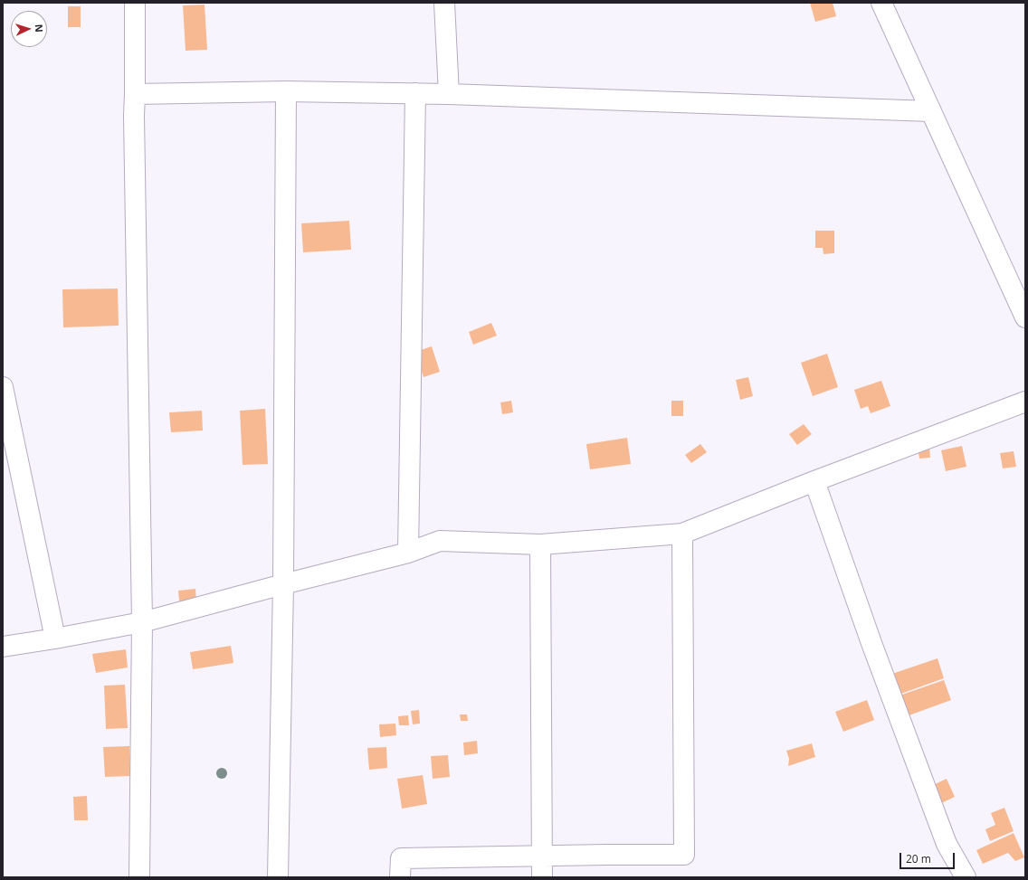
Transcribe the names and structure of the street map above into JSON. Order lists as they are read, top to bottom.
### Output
{
  "scale_bar": "20 m",
  "north": "right"
}
